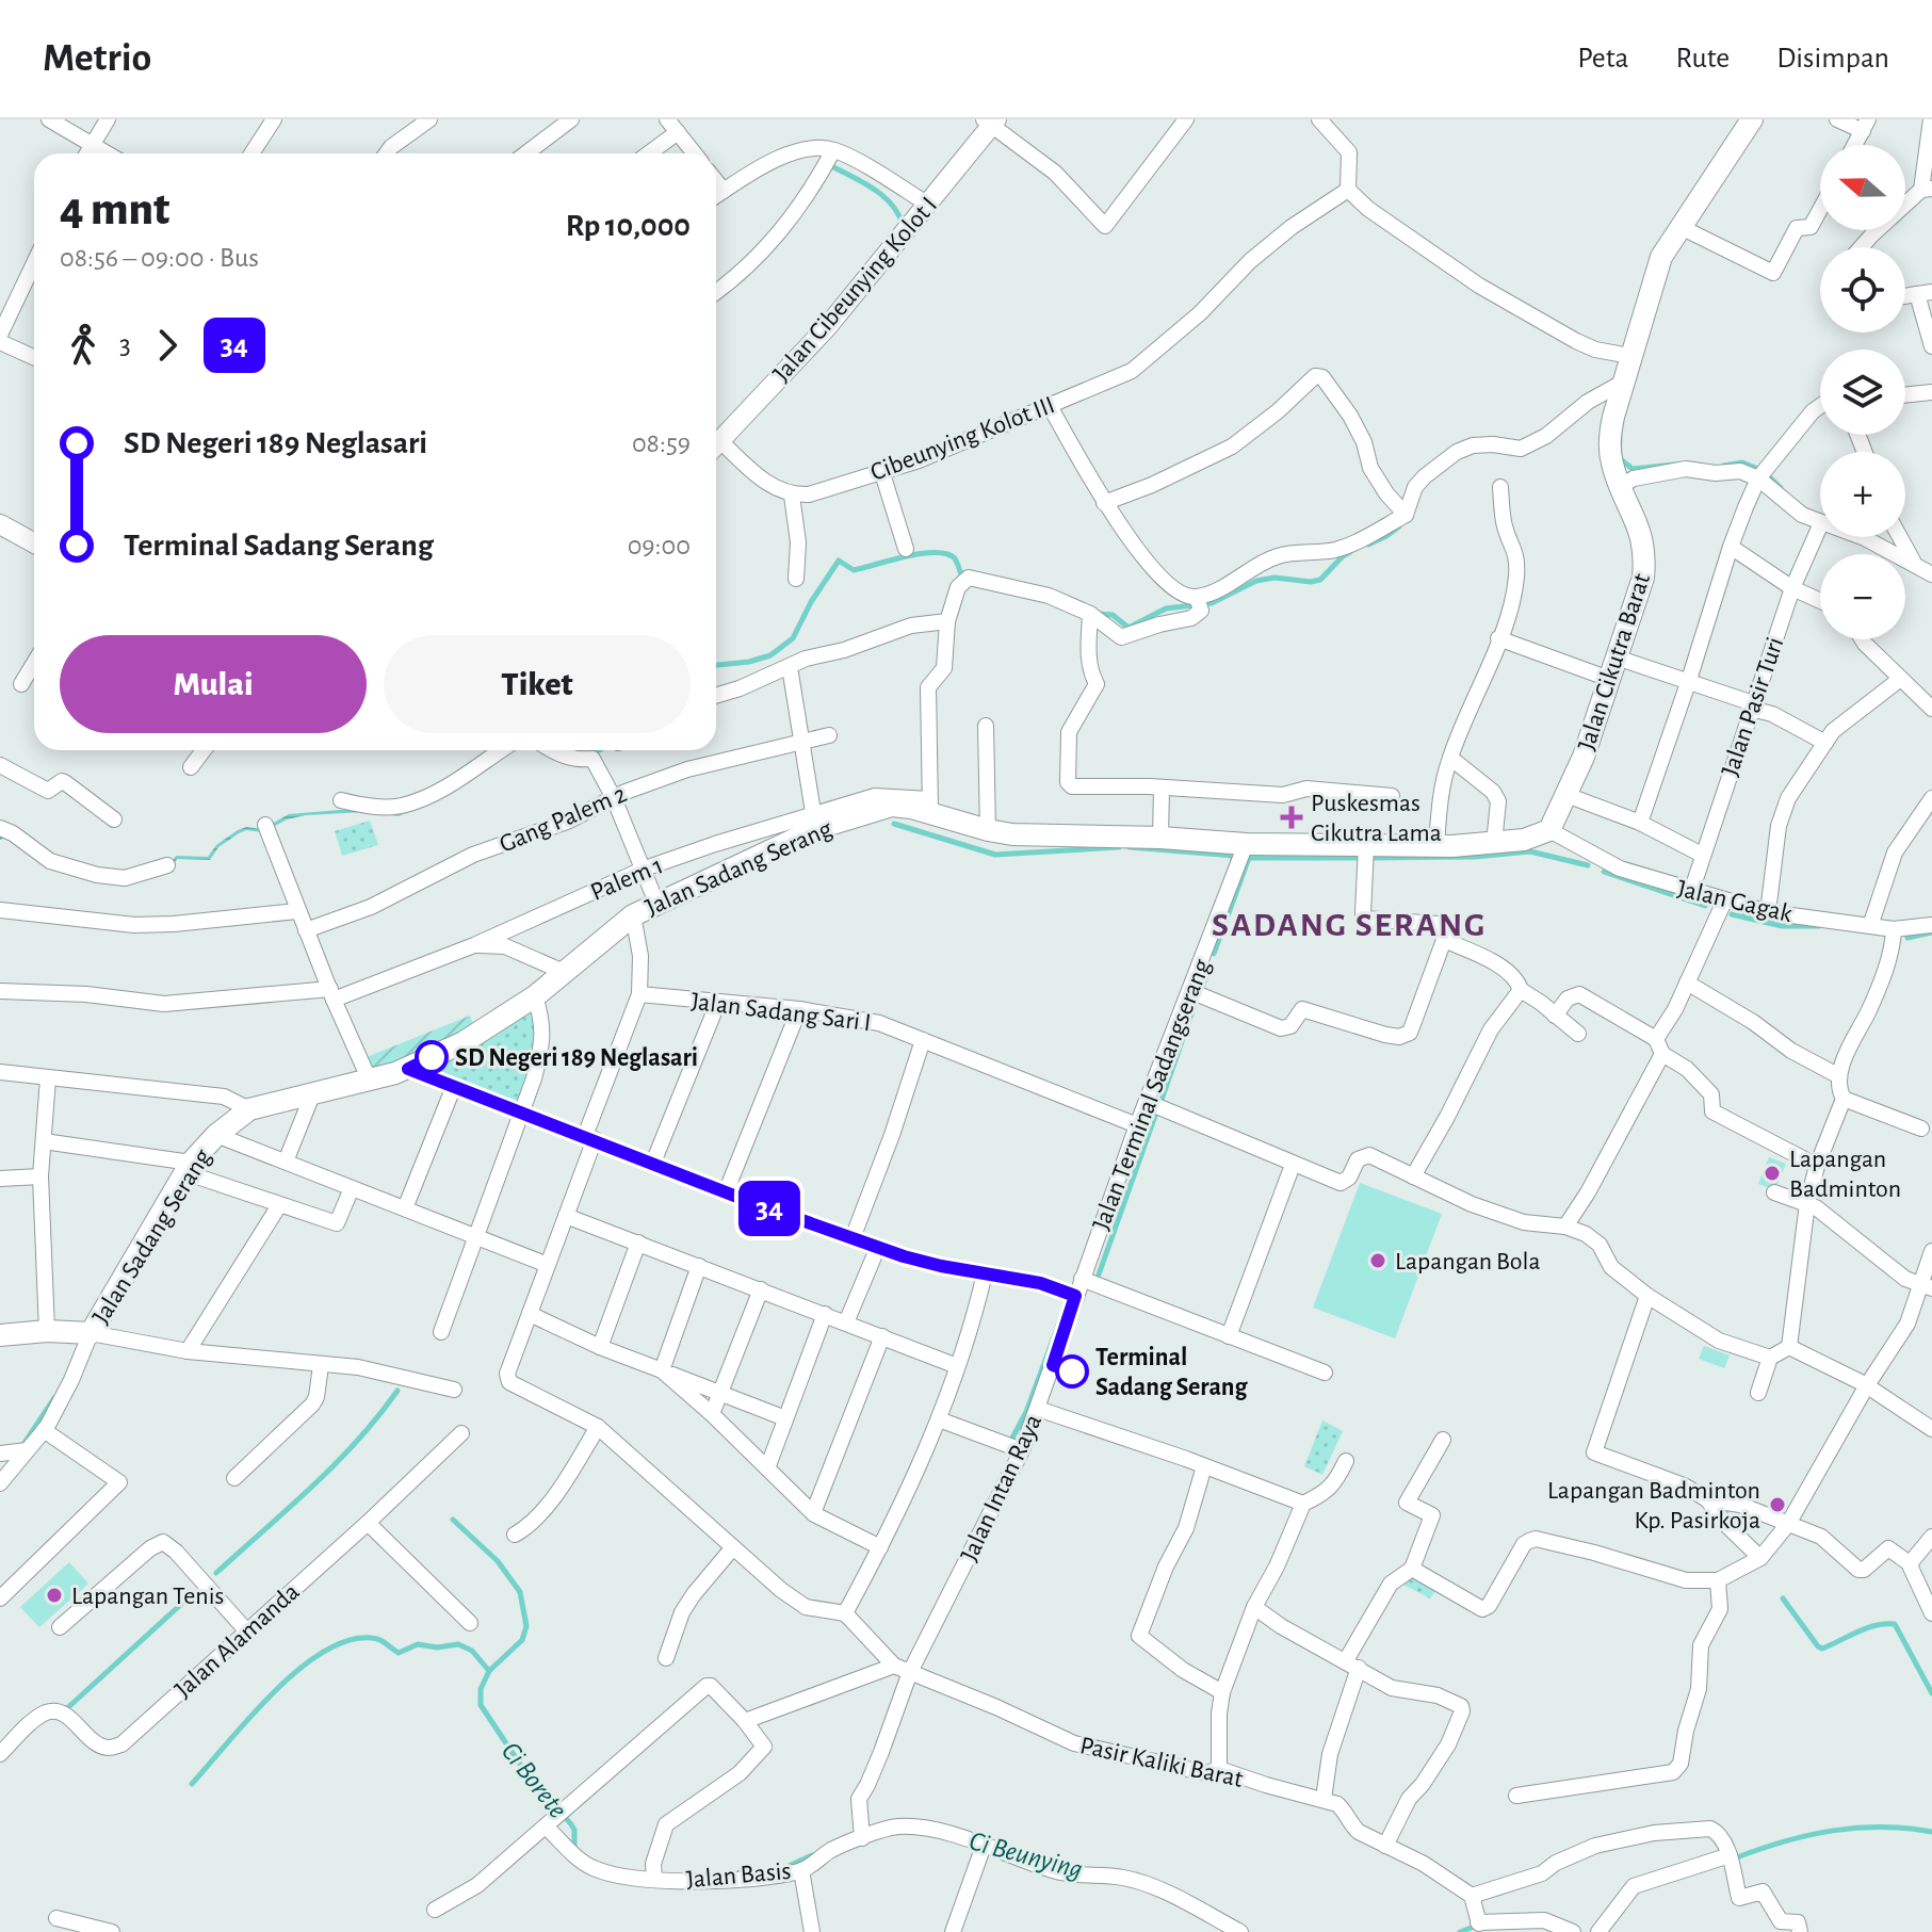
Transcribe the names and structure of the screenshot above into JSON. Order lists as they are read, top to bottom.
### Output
{
  "streets": {
    "main road": ["Jalan Cikutra Barat", "Jalan Sadang Serang"],
    "street": [
      "Jalan Cibeunying Kolot I",
      "Cibeunying Kolot III",
      "Jalan Pasir Turi",
      "Gang Palem 2",
      "Palem 1",
      "Jalan Gagak",
      "Jalan Sadang Sari I",
      "Jalan Terminal Sadangserang",
      "Jalan Intan Raya",
      "Jalan Alamanda",
      "Pasir Kaliki Barat",
      "Jalan Basis"
    ]
  },
  "crossings": [
    ["Jalan Cikutra Barat", "Jalan Sadang Serang"],
    ["Jalan Cikutra Barat", "Jalan Gagak"],
    ["Jalan Pasir Turi", "Jalan Gagak"],
    ["Jalan Sadang Serang", "Palem 1"],
    ["Jalan Sadang Serang", "Jalan Gagak"],
    ["Jalan Sadang Serang", "Jalan Terminal Sadangserang"],
    ["Jalan Sadang Sari I", "Jalan Terminal Sadangserang"],
    ["Jalan Terminal Sadangserang", "Jalan Intan Raya"],
    ["Jalan Intan Raya", "Pasir Kaliki Barat"],
    ["Jalan Intan Raya", "Jalan Basis"]
  ],
  "districts": ["SADANG SERANG"],
  "water": ["Ci Borete", "Ci Beunying"],
  "places": {
    "health": ["Puskesmas Cikutra Lama"],
    "other": [
      "SD Negeri 189 Neglasari",
      "Lapangan Badminton",
      "Lapangan Bola",
      "Terminal Sadang Serang",
      "Lapangan Badminton Kp. Pasirkoja",
      "Lapangan Tenis"
    ]
  },
  "lines": ["bus line 34"],
  "north": "left",
  "page": {
    "header": "Metrio",
    "nav": ["Peta", "Rute", "Disimpan"],
    "on_map": "34",
    "map_buttons": ["+", "−"],
    "heading": ["4 mnt", "08:56 – 09:00 · Bus", "Rp 10,000"],
    "legs": ["3", "34"],
    "list": [
      {
        "name": "SD Negeri 189 Neglasari",
        "value": "08:59"
      },
      {
        "name": "Terminal Sadang Serang",
        "value": "09:00"
      }
    ],
    "buttons": ["Mulai", "Tiket"]
  }
}
